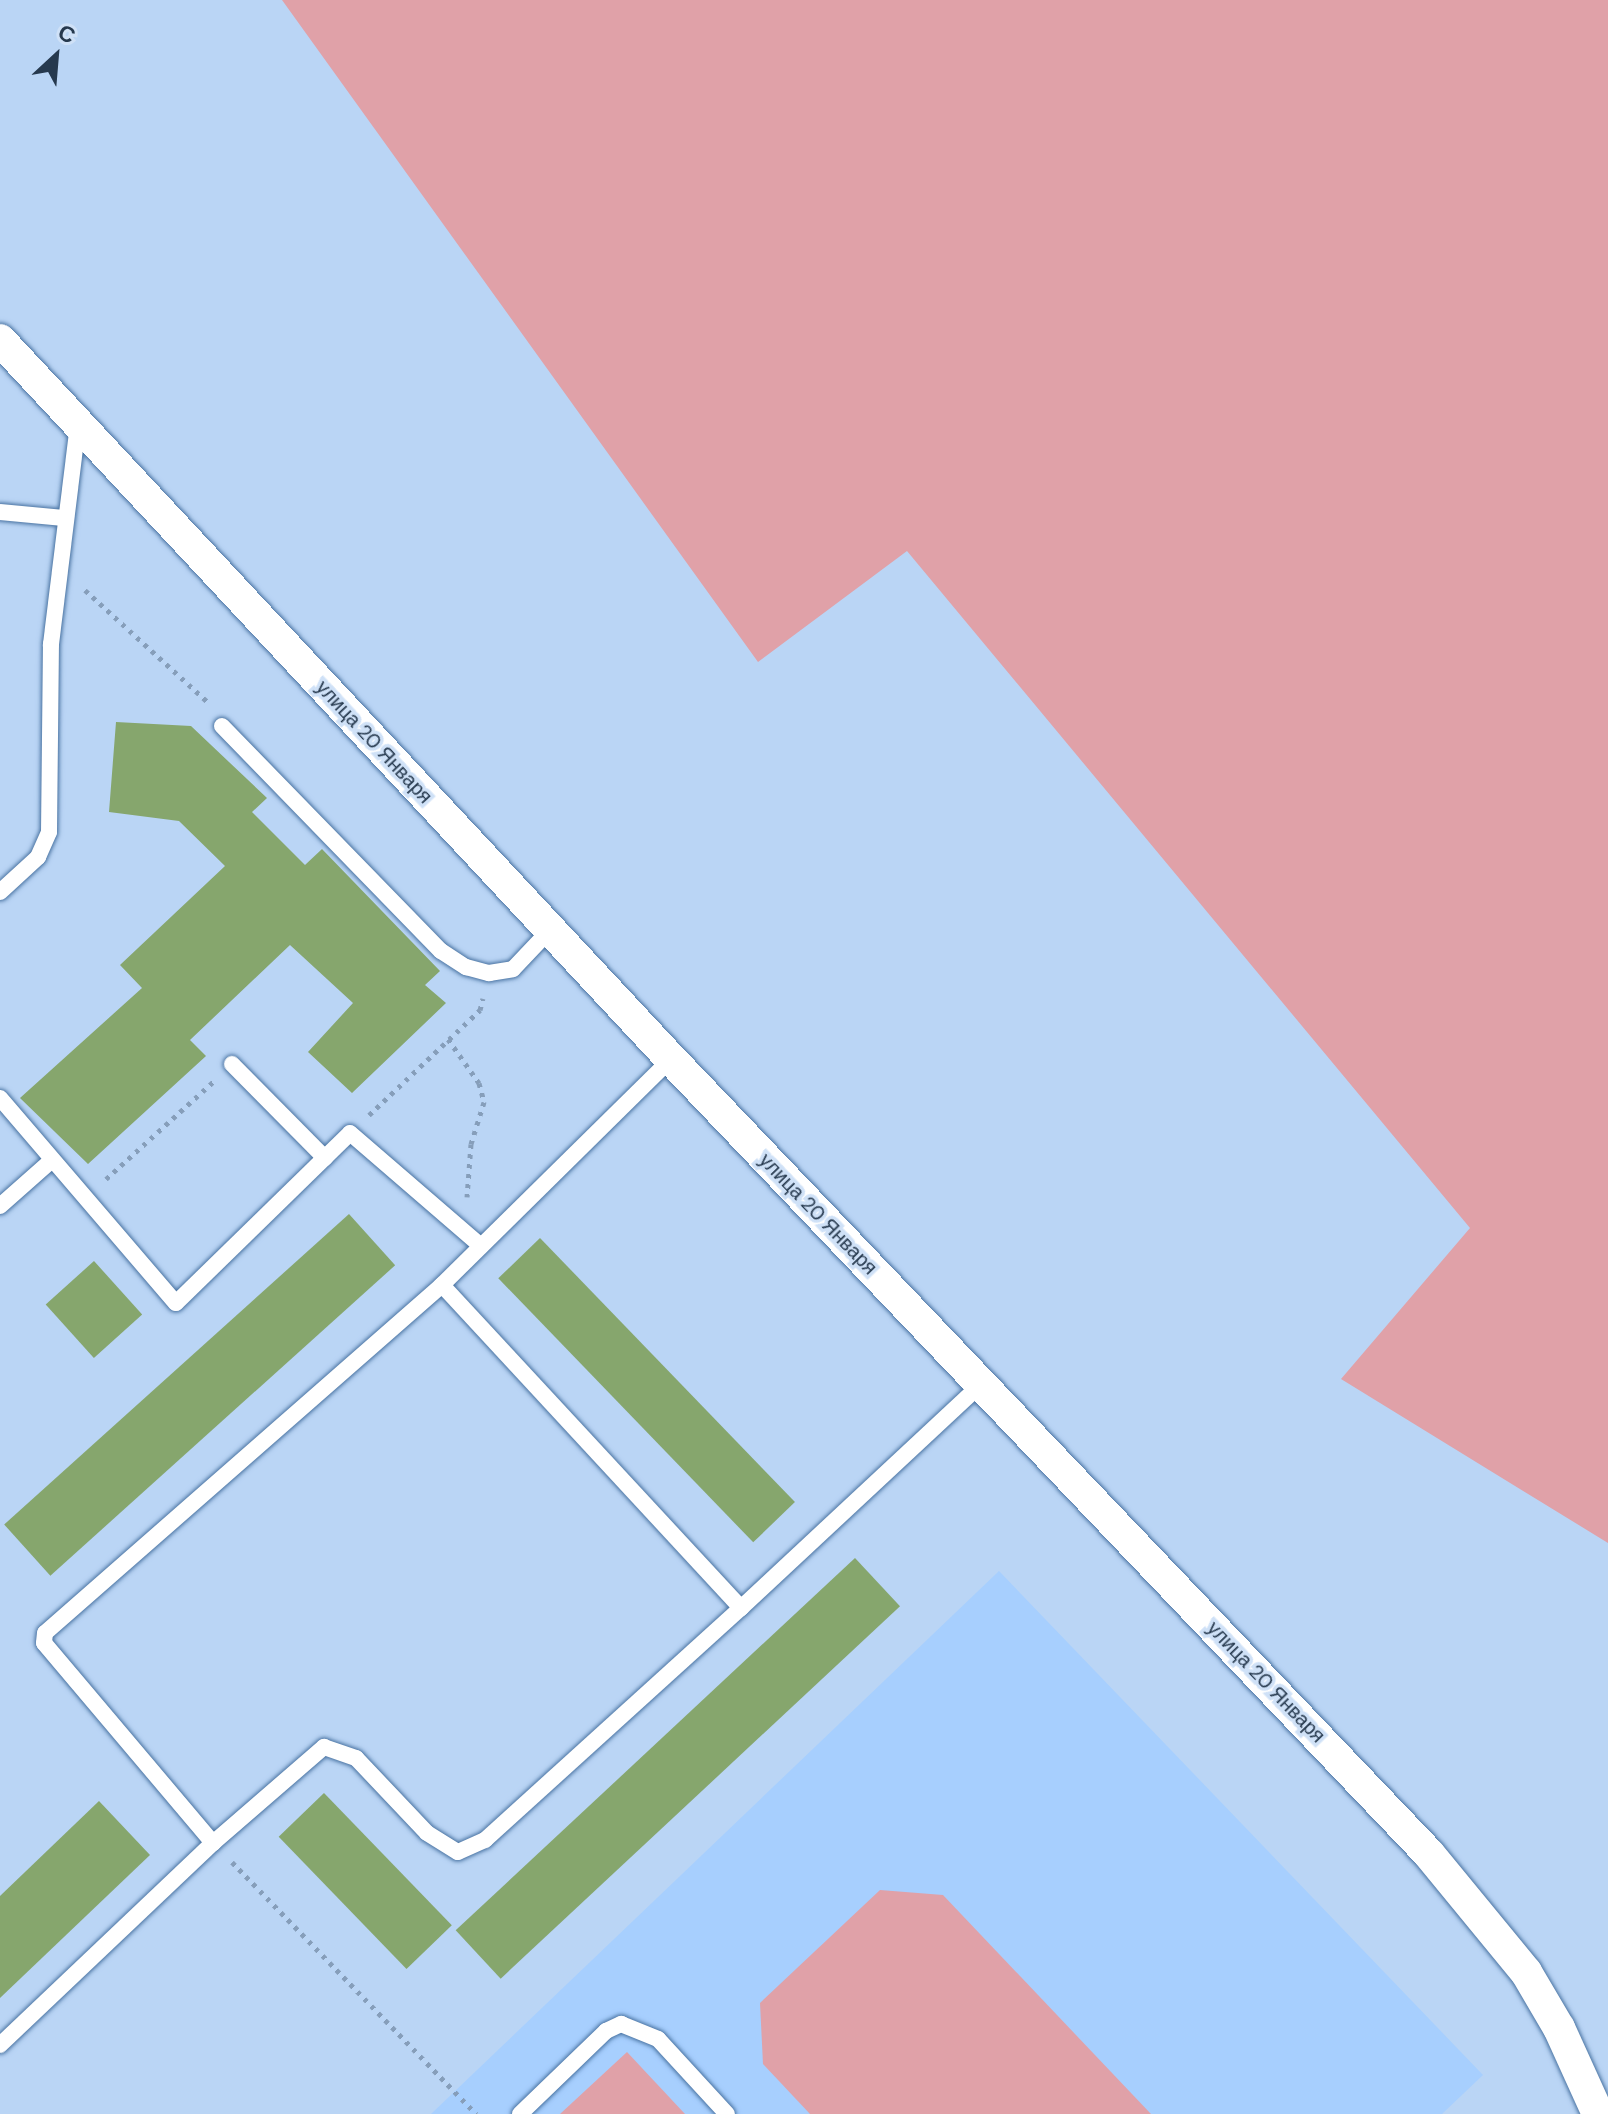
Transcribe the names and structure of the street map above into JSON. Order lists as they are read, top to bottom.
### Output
{
  "streets": {
    "street": ["улица 20 Января"]
  },
  "north": "top right"
}
